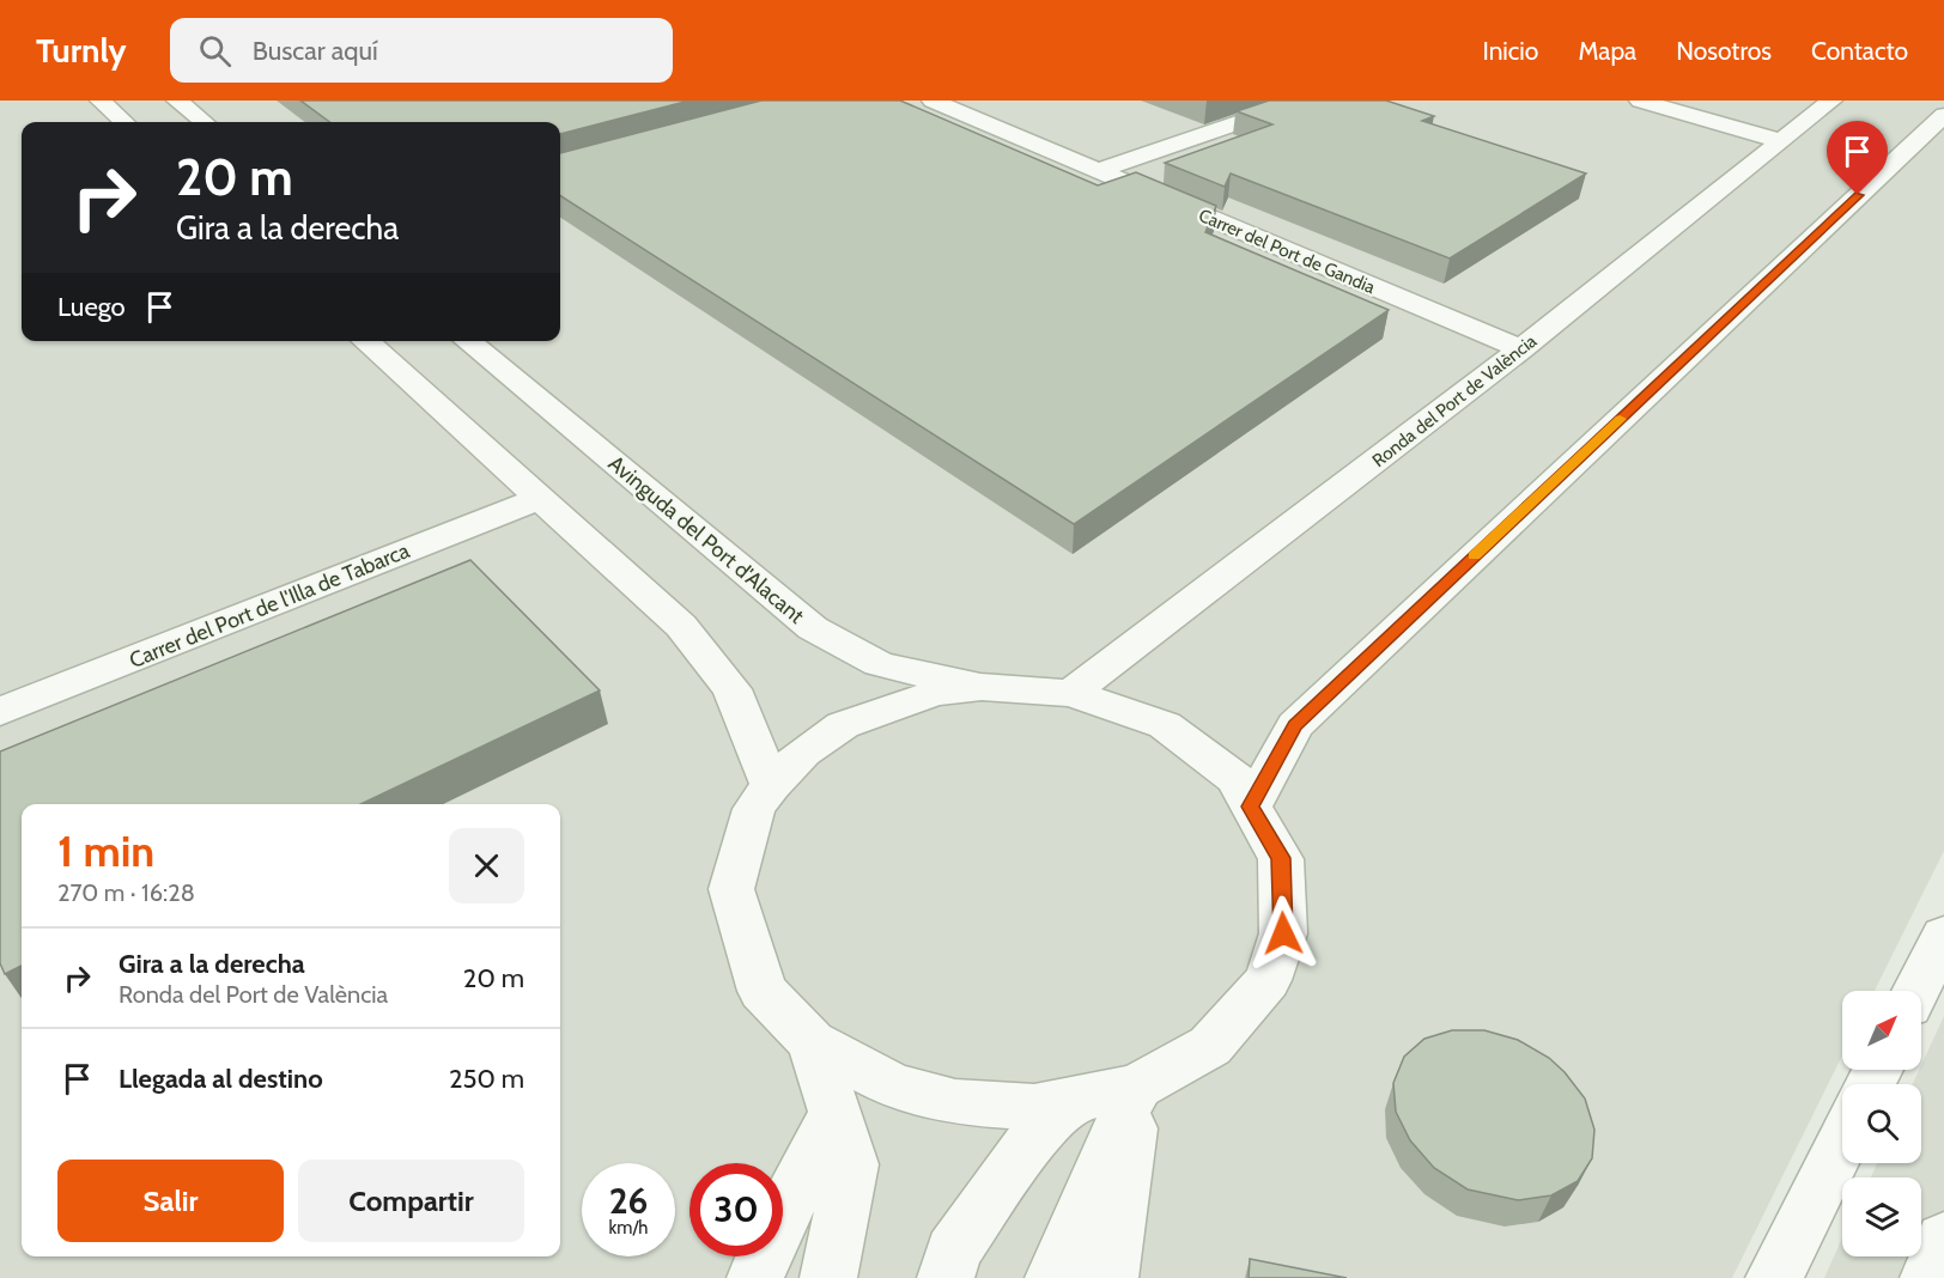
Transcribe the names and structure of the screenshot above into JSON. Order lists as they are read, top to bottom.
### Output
{
  "streets": {
    "street": [
      "Carrer del Port de Gandia",
      "Ronda del Port de València",
      "Avinguda del Port d'Alacant",
      "Carrer del Port de l'Illa de Tabarca"
    ]
  },
  "crossings": [
    ["Carrer del Port de Gandia", "Ronda del Port de València"]
  ],
  "north": "top right",
  "page": {
    "header": "Turnly",
    "search": "Buscar aquí",
    "nav": [
      "Inicio",
      "Mapa",
      "Nosotros",
      "Contacto"
    ],
    "turn": ["20 m", "Gira a la derecha"],
    "then": "Luego",
    "heading": ["1 min", "270 m · 16:28"],
    "list": [
      {
        "name": "Gira a la derecha",
        "note": "Ronda del Port de València",
        "value": "20 m"
      },
      {
        "name": "Llegada al destino",
        "value": "250 m"
      }
    ],
    "buttons": ["Salir", "Compartir"],
    "speed": "26 km/h",
    "limit": "30"
  }
}
